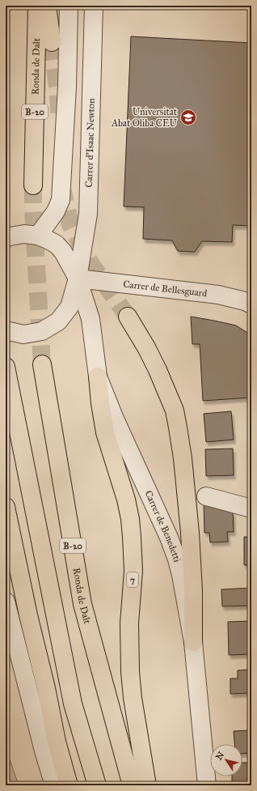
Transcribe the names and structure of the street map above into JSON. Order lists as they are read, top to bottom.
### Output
{
  "streets": {
    "highway": ["Ronda de Dalt", "B-20", "7"],
    "street": ["Carrer d'Isaac Newton", "Carrer de Bellesguard", "Carrer de Benedetti"]
  },
  "crossings": [
    ["Carrer d'Isaac Newton", "Carrer de Bellesguard"],
    ["Carrer d'Isaac Newton", "Carrer de Benedetti"],
    ["Carrer de Bellesguard", "Carrer de Benedetti"],
    ["Carrer de Benedetti", "7"]
  ],
  "places": {
    "school or university": ["Universitat Abat Oliba CEU"]
  },
  "north": "top left"
}
